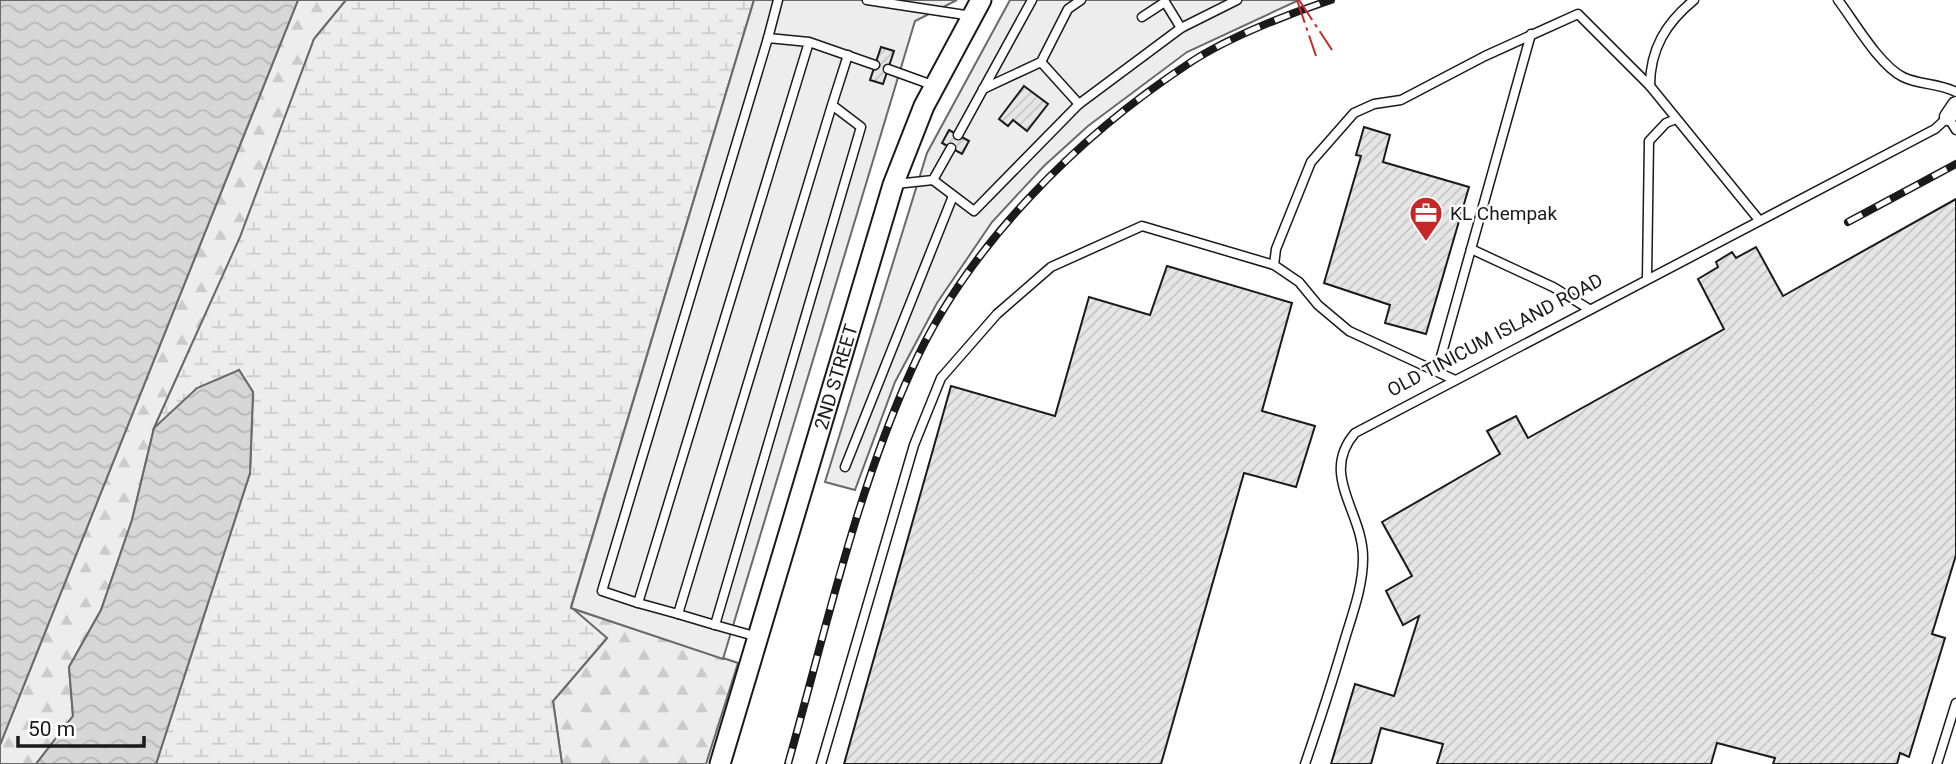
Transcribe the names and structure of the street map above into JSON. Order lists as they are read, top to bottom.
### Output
{
  "streets": {
    "street": ["2ND STREET"],
    "lane": ["OLD TINICUM ISLAND ROAD"]
  },
  "places": {
    "office": ["KL Chempak"]
  },
  "scale_bar": "50 m"
}
